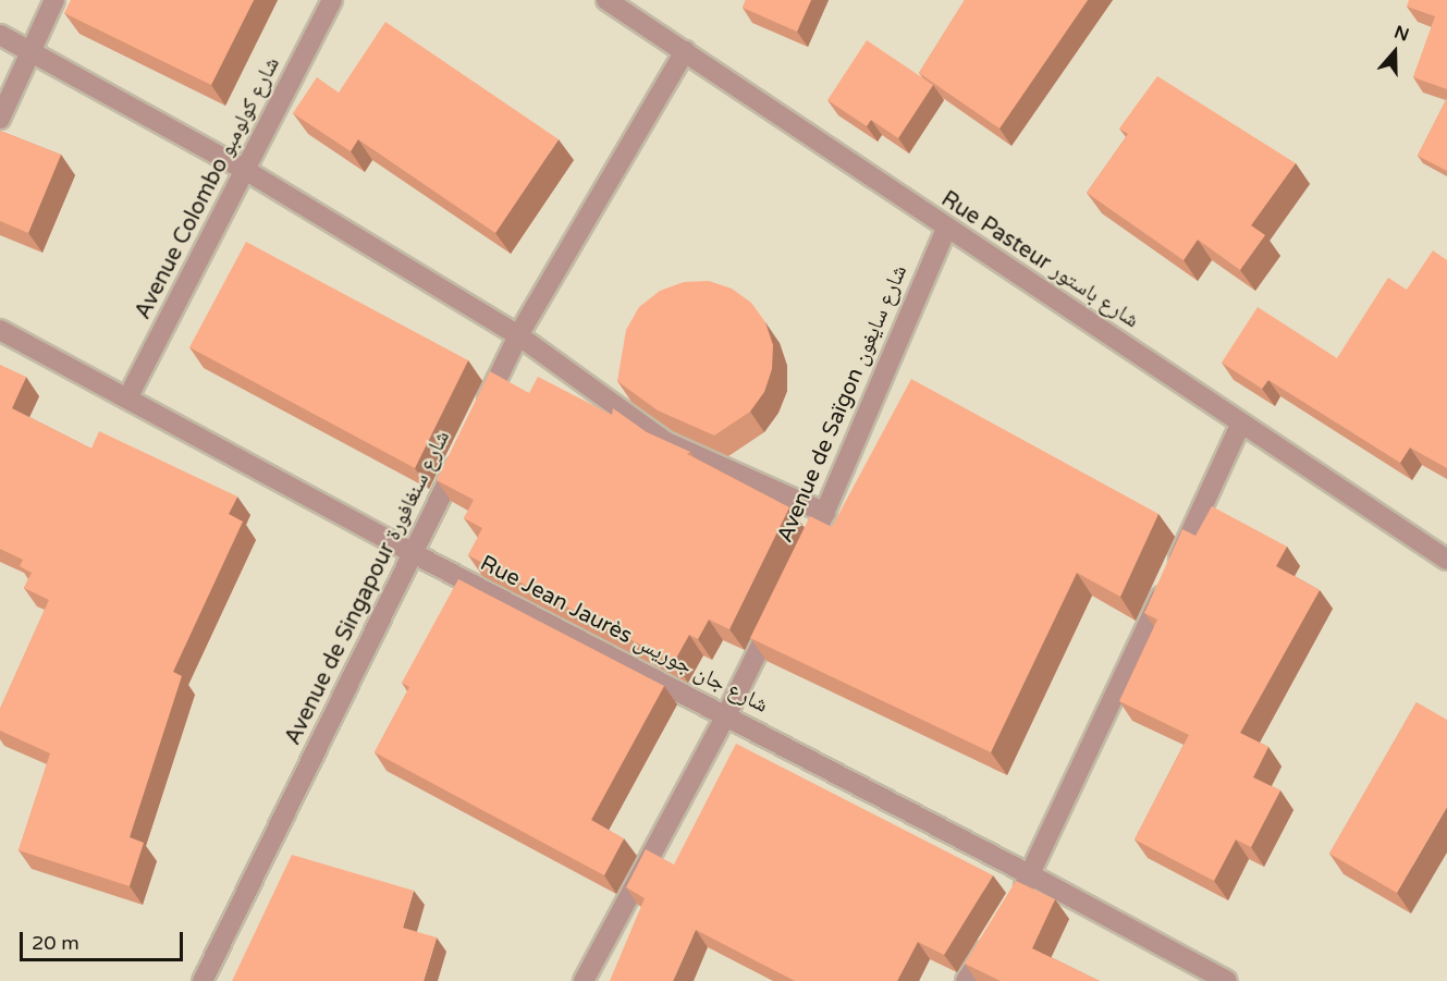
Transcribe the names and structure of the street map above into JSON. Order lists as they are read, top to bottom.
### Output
{
  "streets": {
    "street": [
      "Avenue Colombo شارع كولومبو",
      "Rue Pasteur شارع باستور",
      "Avenue de Saïgon شارع سايغون",
      "Avenue de Singapour شارع سنغافورة",
      "Rue Jean Jaurès شارع جان جوريس"
    ]
  },
  "crossings": [
    ["Avenue Colombo شارع كولومبو", "Rue Jean Jaurès شارع جان جوريس"],
    ["Rue Pasteur شارع باستور", "Avenue de Saïgon شارع سايغون"],
    ["Avenue de Singapour شارع سنغافورة", "Rue Jean Jaurès شارع جان جوريس"]
  ],
  "scale_bar": "20 m",
  "north": "top"
}
